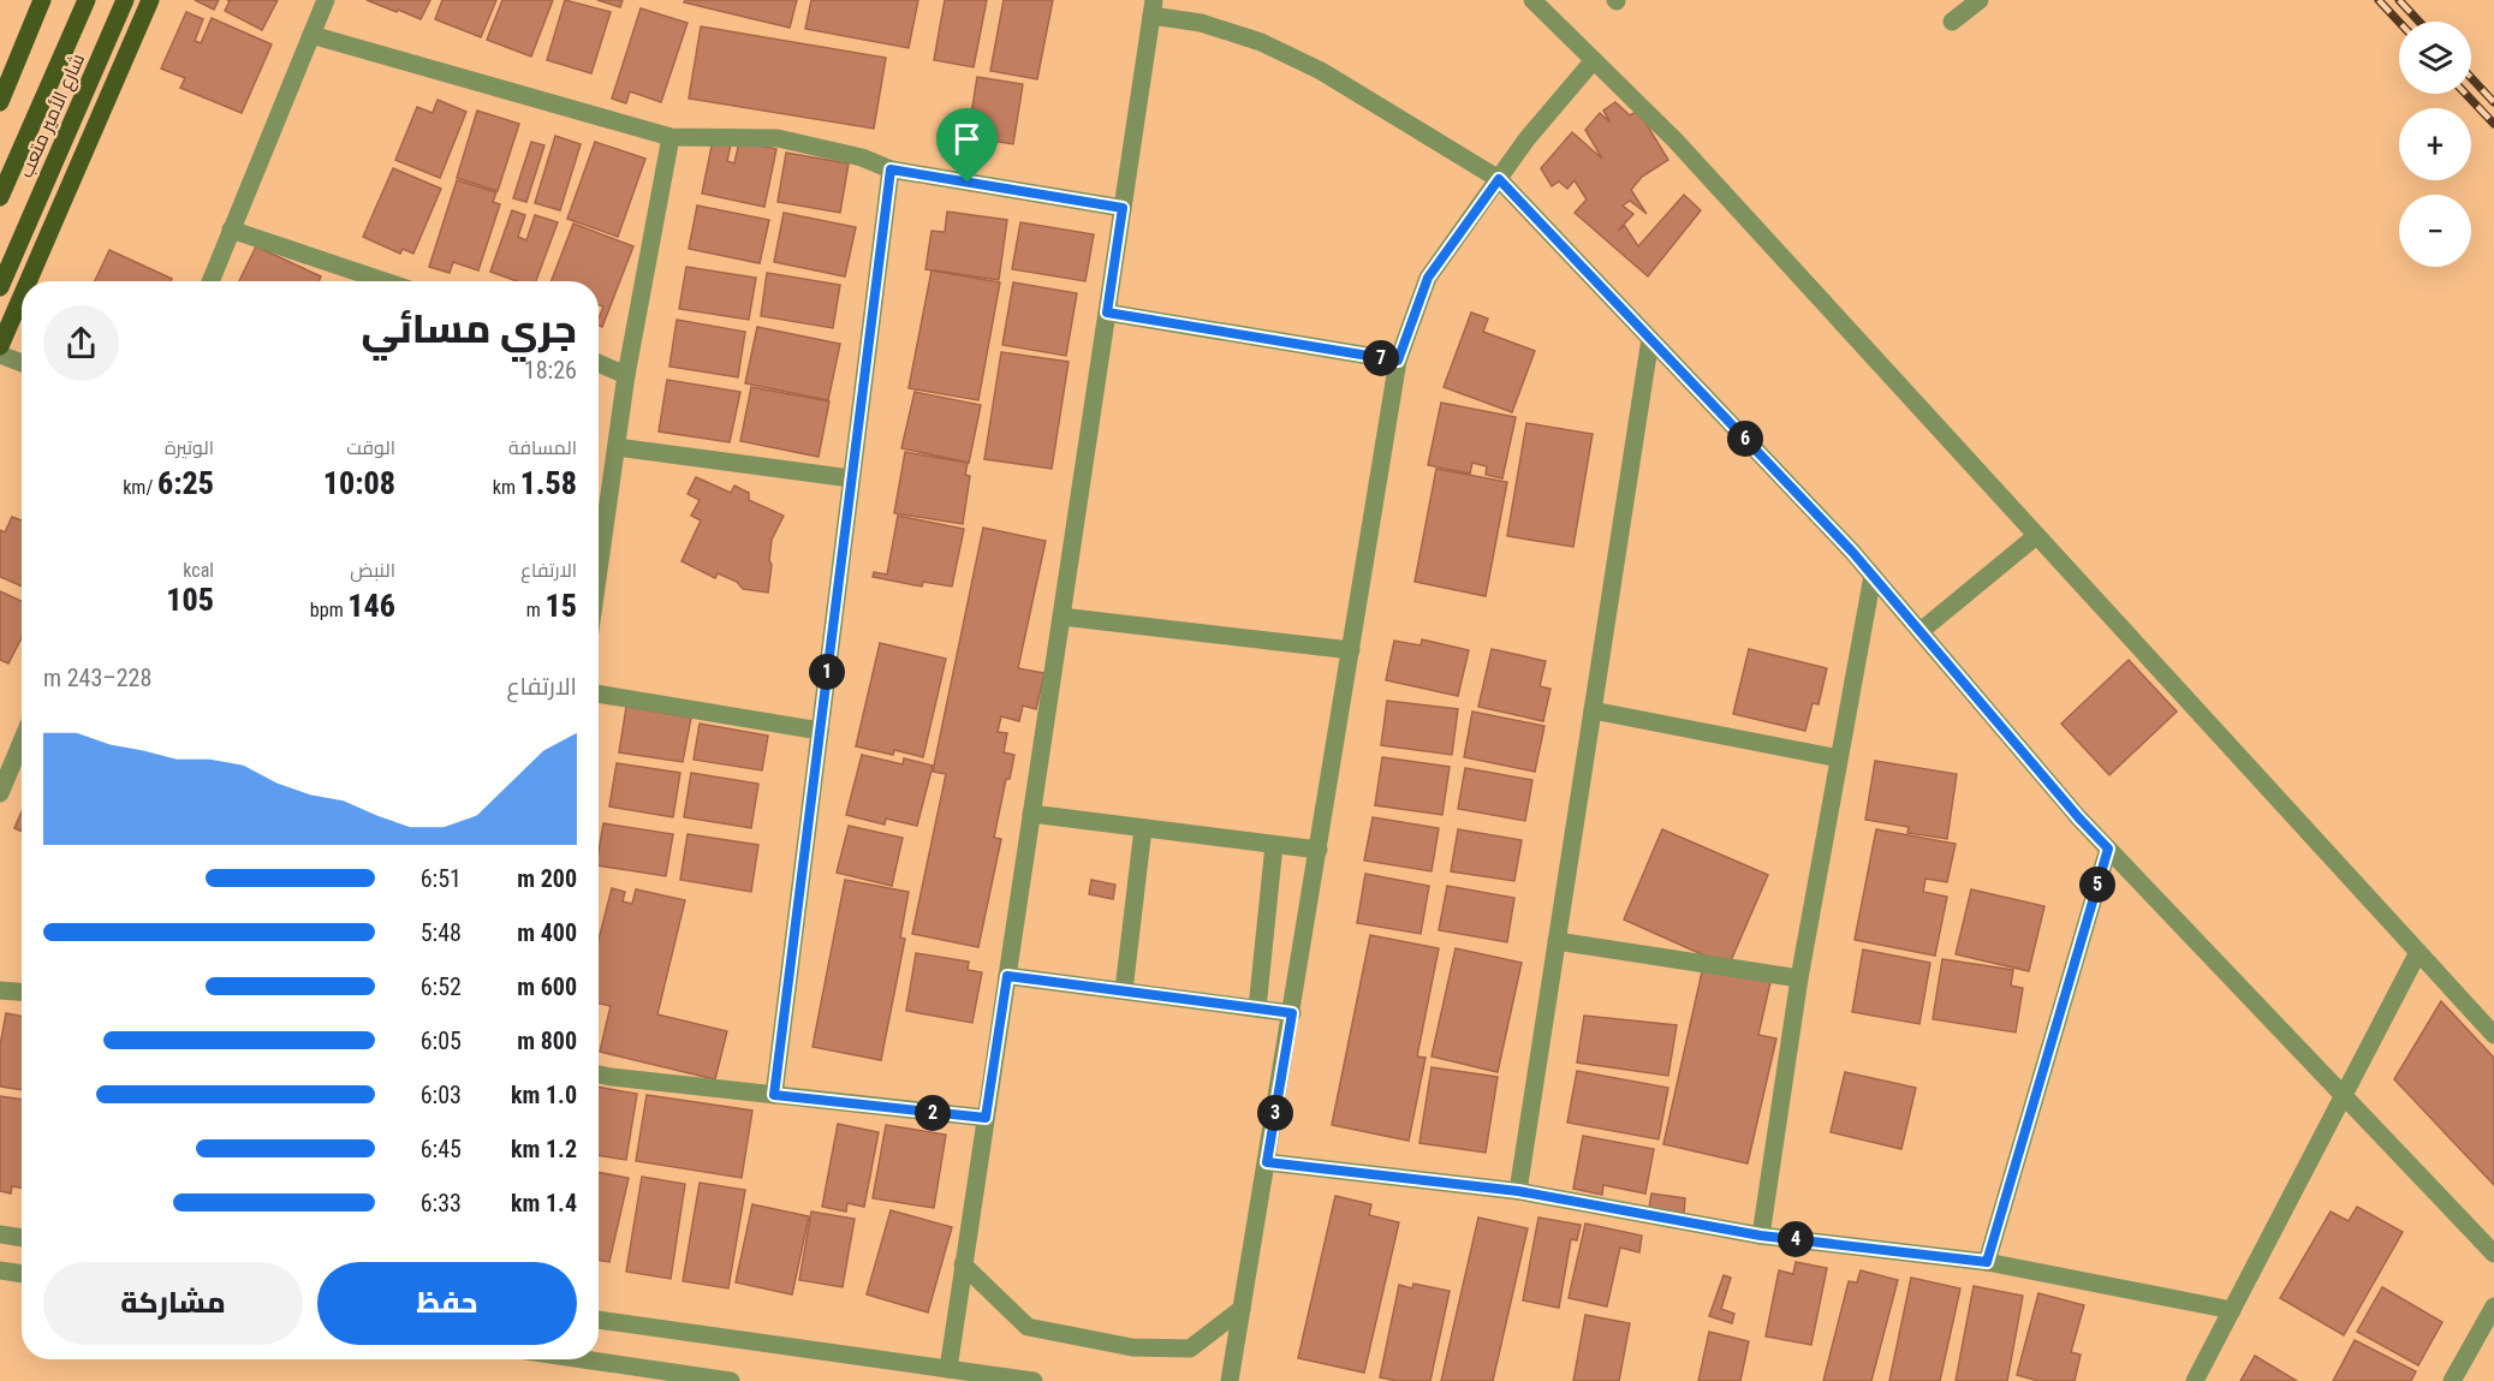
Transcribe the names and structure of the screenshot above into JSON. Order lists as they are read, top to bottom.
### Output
{
  "streets": {
    "main road": ["شارع الأمير متعب"]
  },
  "page": {
    "map_buttons": ["+", "−"],
    "heading": ["جري مسائي", "18:26"],
    "pins": [
      "7",
      "6",
      "1",
      "5",
      "2",
      "3",
      "4"
    ],
    "stats": [
      ["المسافة", "1.58 km"],
      ["الوقت", "10:08"],
      ["الوتيرة", "6:25 /km"],
      ["الارتفاع", "15 m"],
      ["النبض", "146 bpm"],
      ["kcal", "105"]
    ],
    "chart": ["الارتفاع", "228–243 m"],
    "list": [
      {
        "name": "200 m",
        "note": "6:51"
      },
      {
        "name": "400 m",
        "note": "5:48"
      },
      {
        "name": "600 m",
        "note": "6:52"
      },
      {
        "name": "800 m",
        "note": "6:05"
      },
      {
        "name": "1.0 km",
        "note": "6:03"
      },
      {
        "name": "1.2 km",
        "note": "6:45"
      },
      {
        "name": "1.4 km",
        "note": "6:33"
      }
    ],
    "buttons": ["حفظ", "مشاركة"]
  }
}
